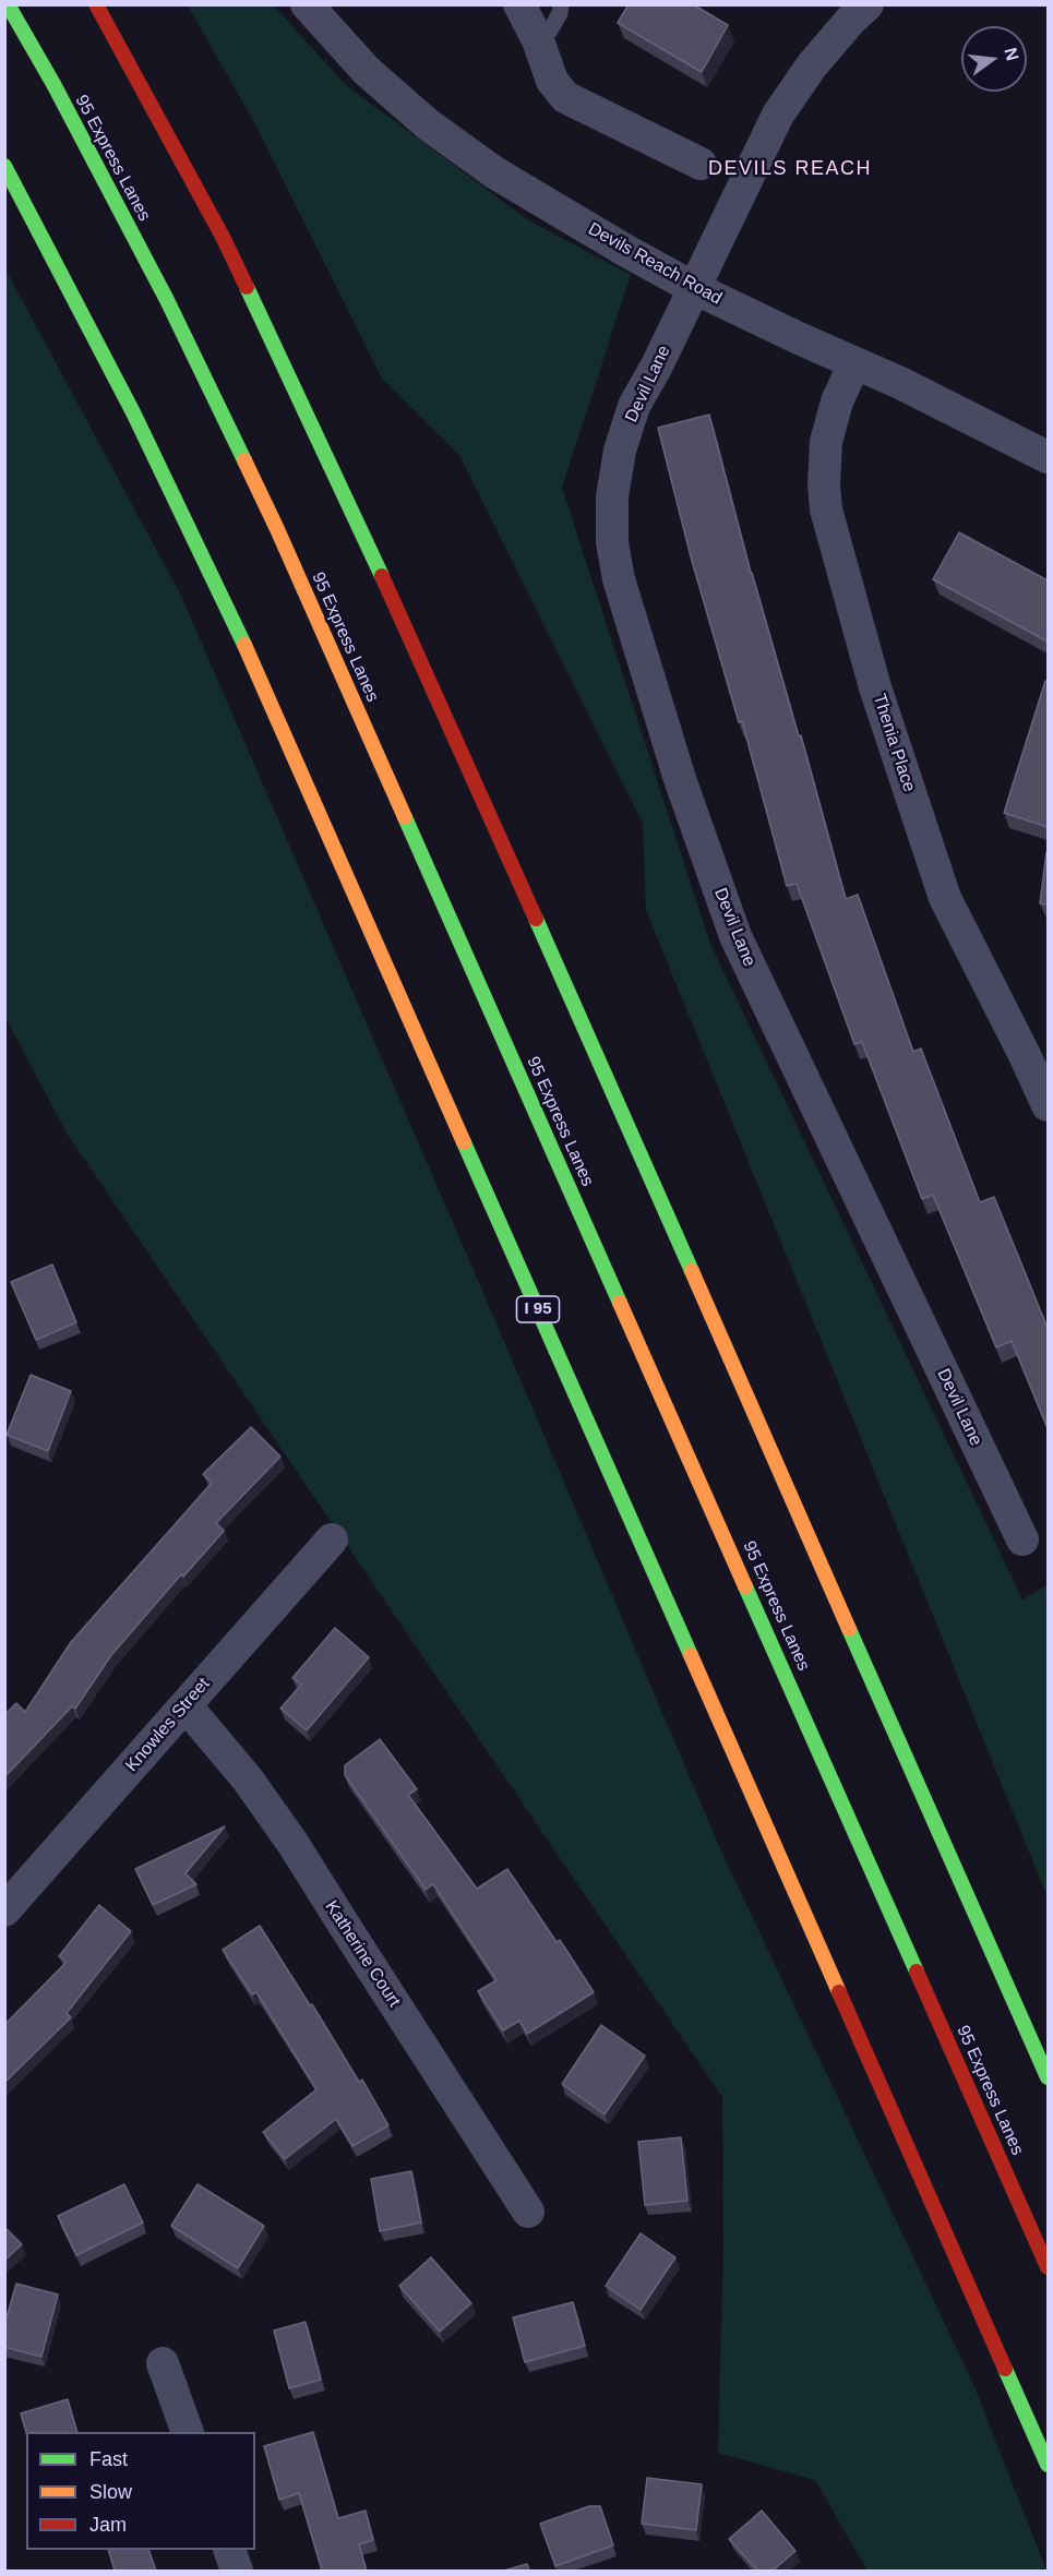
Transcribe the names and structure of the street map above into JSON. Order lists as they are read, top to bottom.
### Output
{
  "streets": {
    "highway": ["95 Express Lanes", "I 95"],
    "street": [
      "Devils Reach Road",
      "Devil Lane",
      "Thenia Place",
      "Knowles Street",
      "Katherine Court"
    ]
  },
  "crossings": [
    ["Devils Reach Road", "Devil Lane"],
    ["Devils Reach Road", "Thenia Place"],
    ["Knowles Street", "Katherine Court"]
  ],
  "districts": ["DEVILS REACH"],
  "legend": ["Fast", "Slow", "Jam"],
  "north": "right"
}
